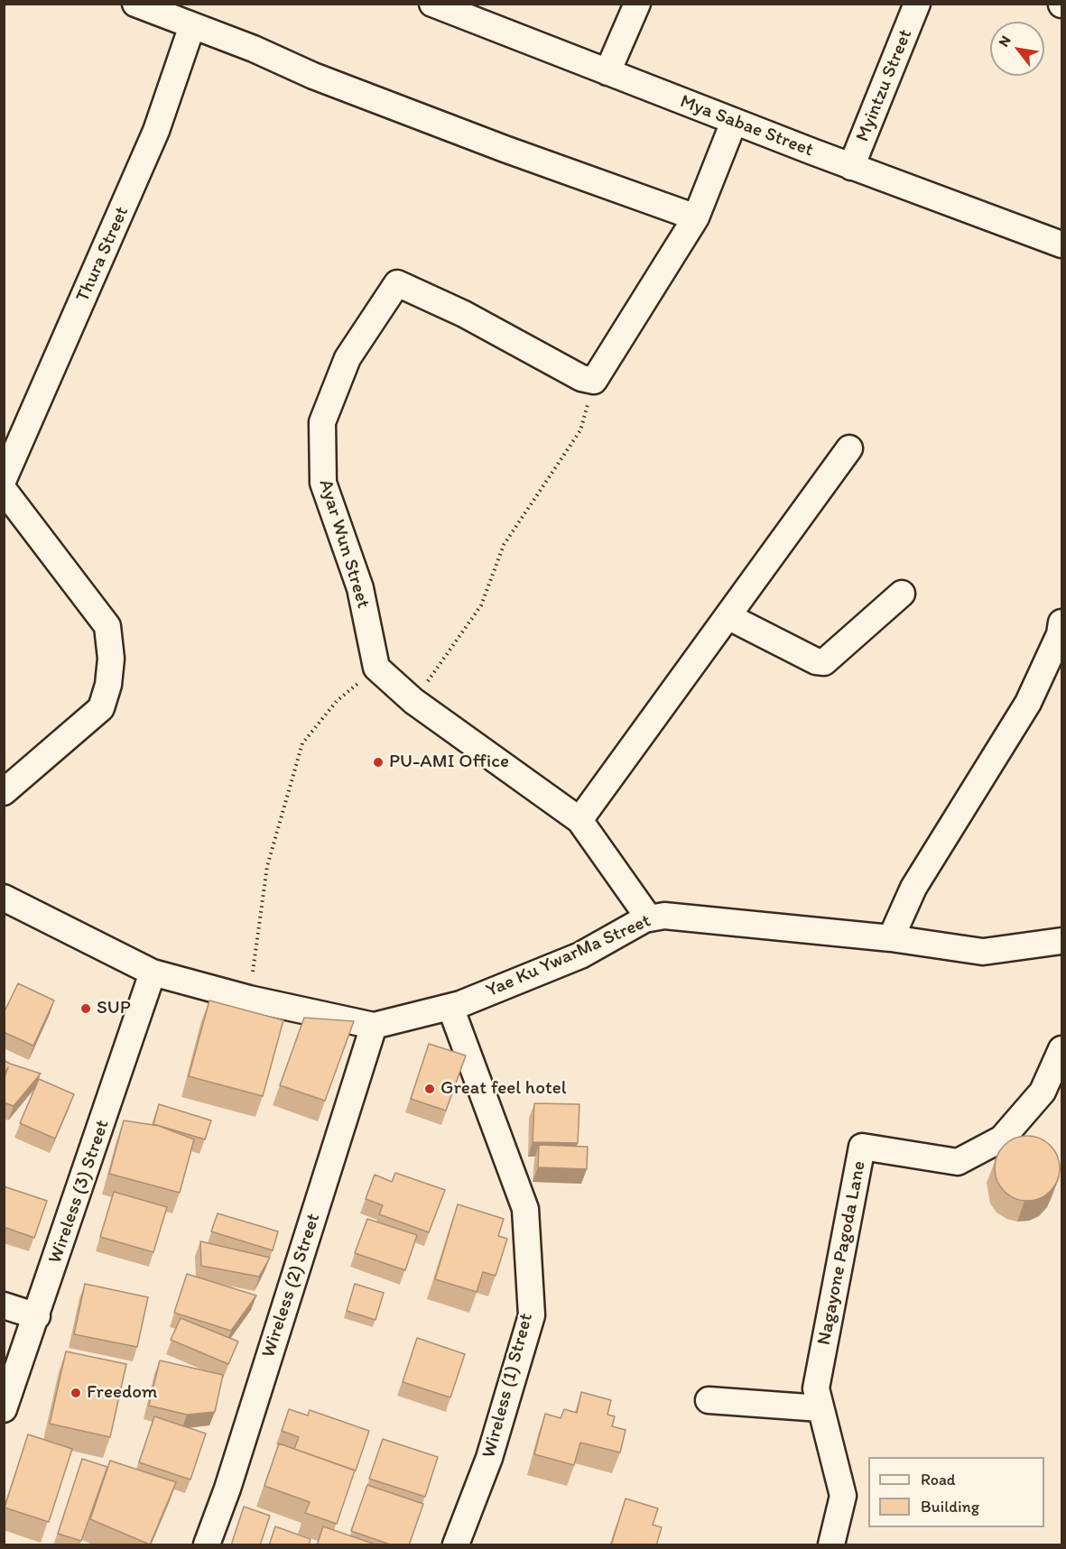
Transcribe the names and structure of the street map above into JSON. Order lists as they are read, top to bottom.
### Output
{
  "streets": {
    "street": [
      "Myintzu Street",
      "Mya Sabae Street",
      "Thura Street",
      "Ayar Wun Street",
      "Yae Ku YwarMa Street",
      "Wireless (3) Street",
      "Nagayone Pagoda Lane",
      "Wireless (2) Street",
      "Wireless (1) Street"
    ]
  },
  "crossings": [
    ["Myintzu Street", "Mya Sabae Street"],
    ["Yae Ku YwarMa Street", "Wireless (3) Street"],
    ["Yae Ku YwarMa Street", "Wireless (2) Street"],
    ["Yae Ku YwarMa Street", "Wireless (1) Street"]
  ],
  "places": [
    "PU-AMI Office",
    "SUP",
    "Great feel hotel",
    "Freedom"
  ],
  "legend": ["Road", "Building"],
  "north": "top left"
}
